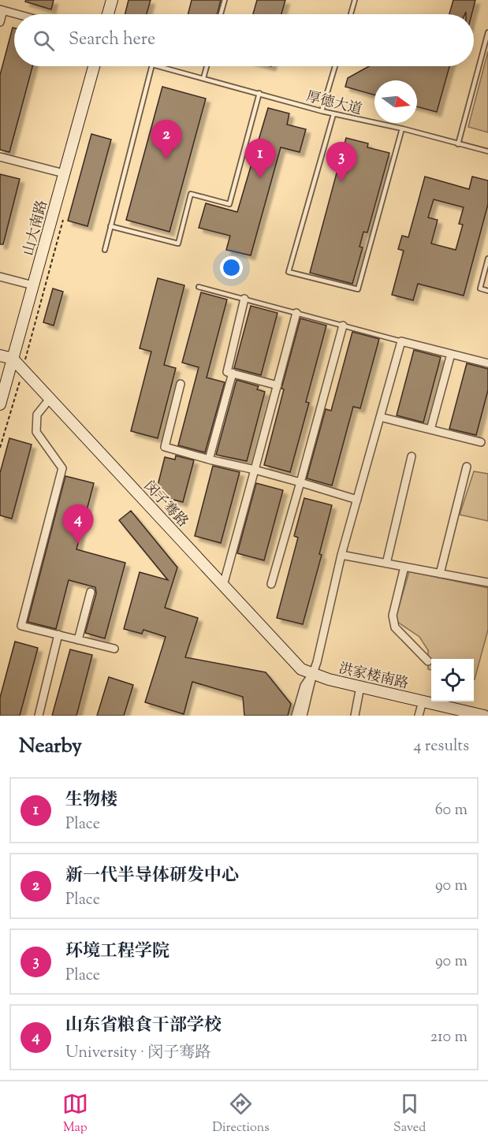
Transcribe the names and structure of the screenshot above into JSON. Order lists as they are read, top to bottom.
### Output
{
  "streets": {
    "street": ["山大南路", "闵子骞路", "洪家楼南路"],
    "lane": ["厚德大道"]
  },
  "crossings": [
    ["山大南路", "闵子骞路"],
    ["闵子骞路", "洪家楼南路"]
  ],
  "north": "right",
  "page": {
    "search": "Search here",
    "pins": [
      "2",
      "1",
      "3",
      "4"
    ],
    "heading": ["Nearby", "4 results"],
    "list": [
      {
        "mark": "1",
        "name": "生物楼",
        "note": "Place",
        "value": "60 m"
      },
      {
        "mark": "2",
        "name": "新一代半导体研发中心",
        "note": "Place",
        "value": "90 m"
      },
      {
        "mark": "3",
        "name": "环境工程学院",
        "note": "Place",
        "value": "90 m"
      },
      {
        "mark": "4",
        "name": "山东省粮食干部学校",
        "note": "University · 闵子骞路",
        "value": "210 m"
      }
    ],
    "nav": ["Map", "Directions", "Saved"]
  }
}
